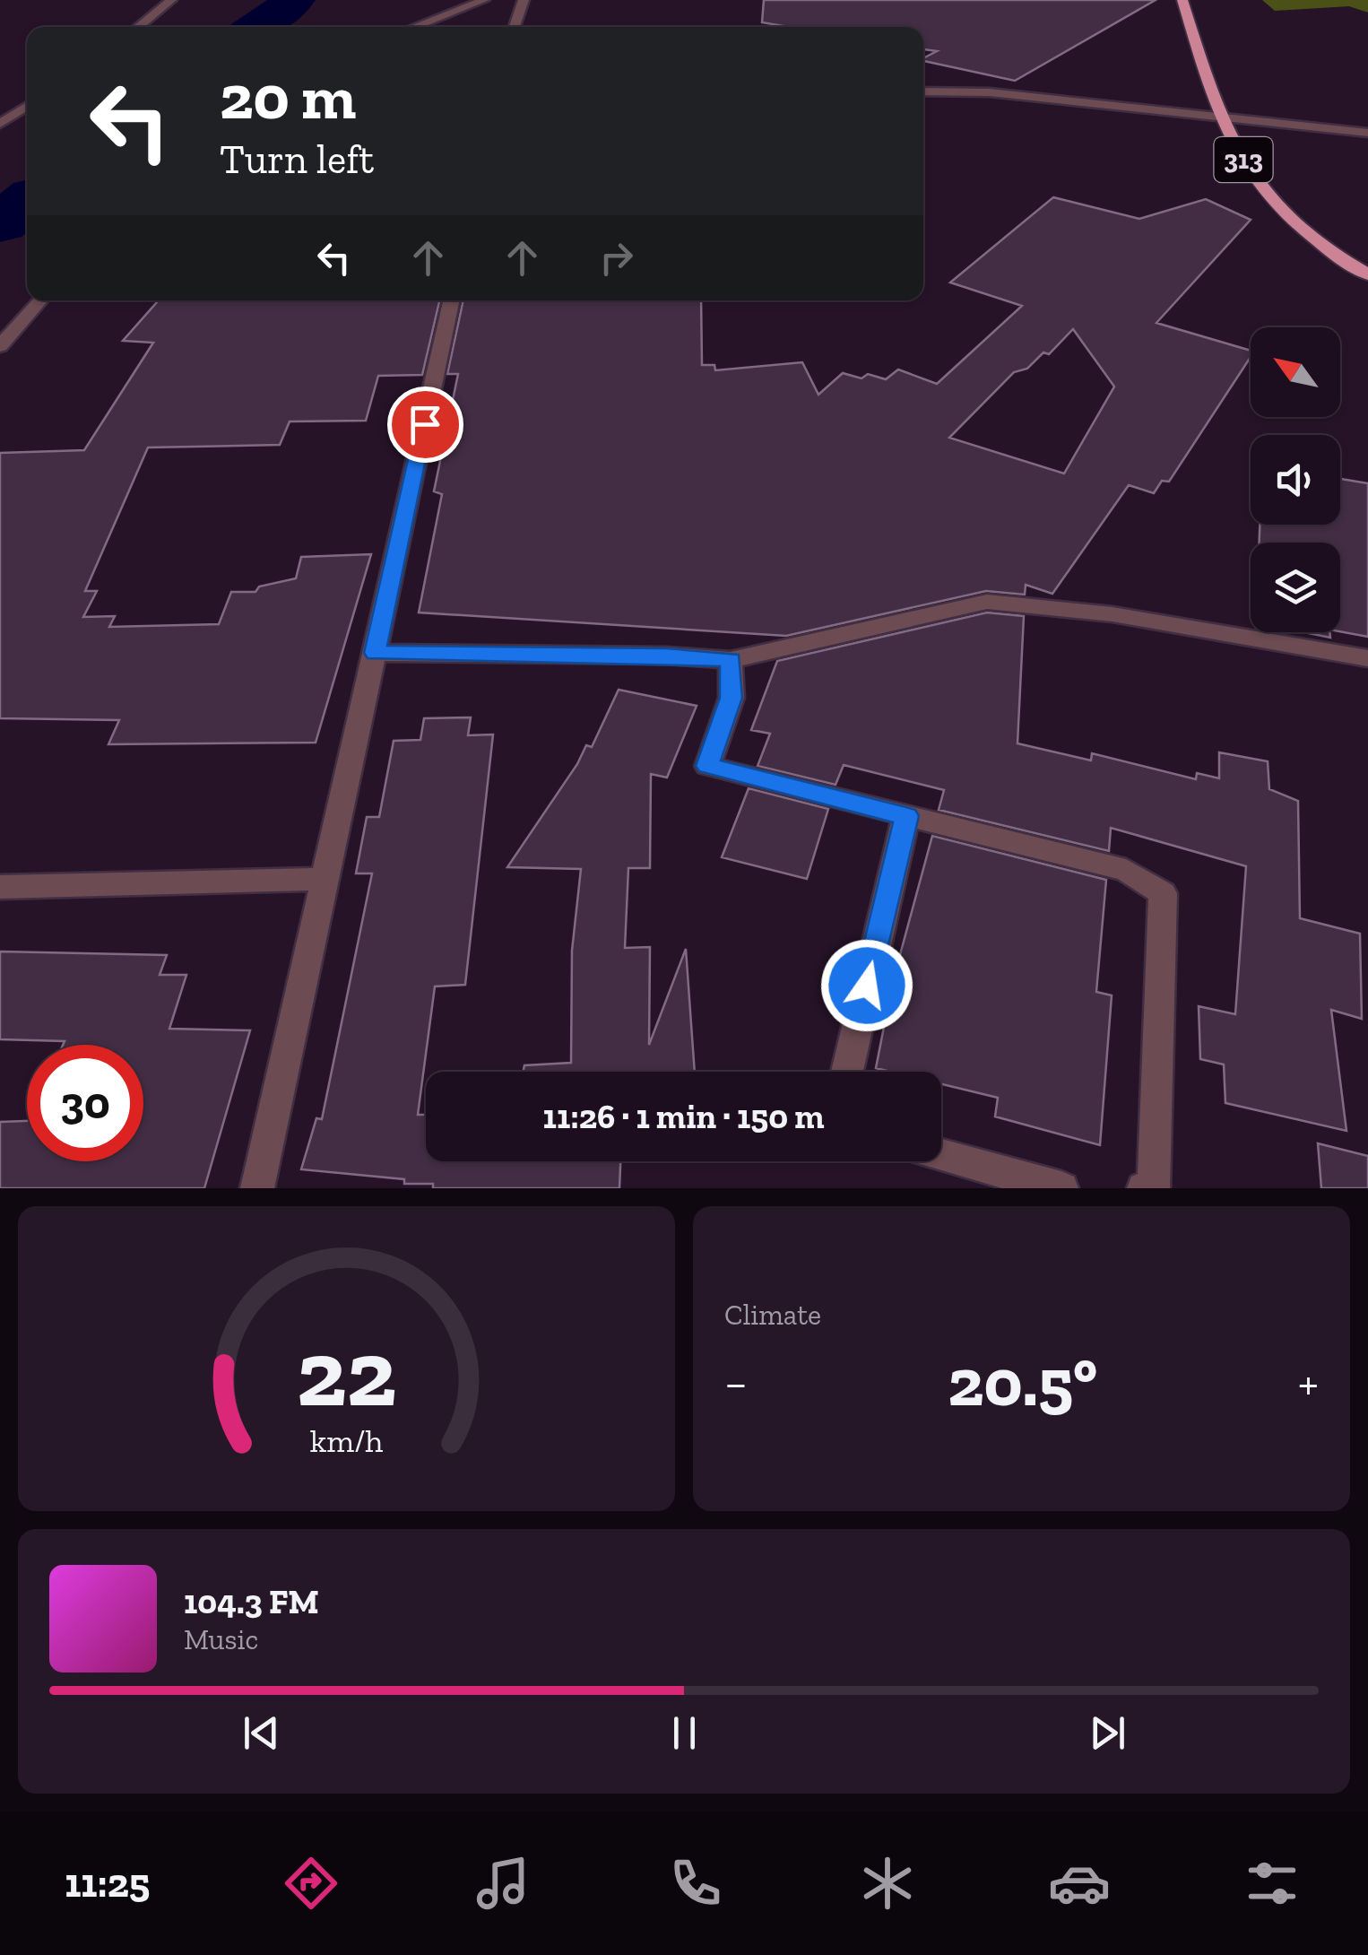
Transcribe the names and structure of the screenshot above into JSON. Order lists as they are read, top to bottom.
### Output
{
  "streets": {
    "highway": ["313"]
  },
  "north": "top left",
  "page": {
    "turn": ["20 m", "Turn left"],
    "limit": "30",
    "trip": "11:26 · 1 min · 150 m",
    "tile": "Climate",
    "heat": ["−", "20.5°", "+"],
    "song": ["104.3 FM", "Music"],
    "tabs": "11:25",
    "gauge": ["22", "km/h"]
  }
}
